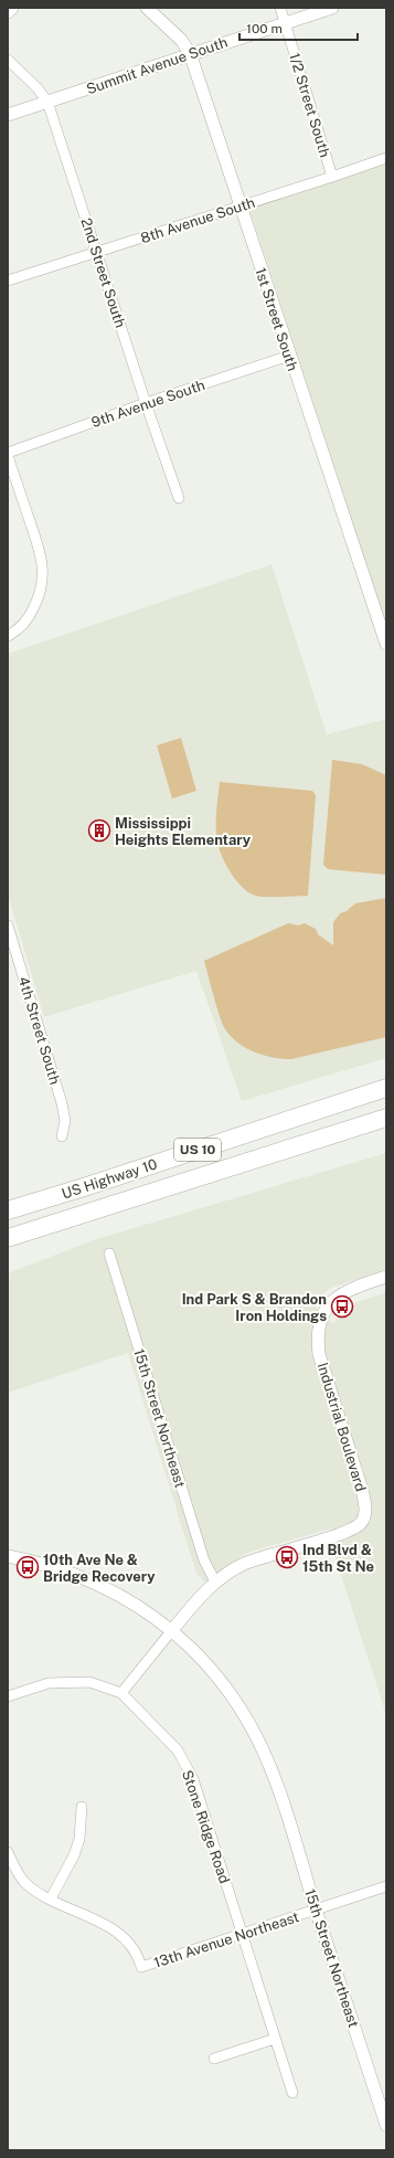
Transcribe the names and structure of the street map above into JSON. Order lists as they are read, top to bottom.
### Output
{
  "streets": {
    "highway": ["US 10", "US Highway 10"],
    "street": [
      "Summit Avenue South",
      "1/2 Street South",
      "8th Avenue South",
      "2nd Street South",
      "1st Street South",
      "9th Avenue South",
      "4th Street South",
      "15th Street Northeast",
      "Industrial Boulevard",
      "Stone Ridge Road",
      "13th Avenue Northeast"
    ]
  },
  "crossings": [
    ["Summit Avenue South", "1/2 Street South"],
    ["Summit Avenue South", "2nd Street South"],
    ["Summit Avenue South", "1st Street South"],
    ["1/2 Street South", "8th Avenue South"],
    ["8th Avenue South", "2nd Street South"],
    ["8th Avenue South", "1st Street South"],
    ["2nd Street South", "9th Avenue South"],
    ["1st Street South", "9th Avenue South"],
    ["15th Street Northeast", "Industrial Boulevard"],
    ["15th Street Northeast", "13th Avenue Northeast"],
    ["Industrial Boulevard", "Stone Ridge Road"],
    ["Stone Ridge Road", "13th Avenue Northeast"]
  ],
  "places": {
    "building": ["Mississippi Heights Elementary"],
    "bus stop": ["Ind Park S & Brandon Iron Holdings", "Ind Blvd & 15th St Ne", "10th Ave Ne & Bridge Recovery"]
  },
  "scale_bar": "100 m"
}
